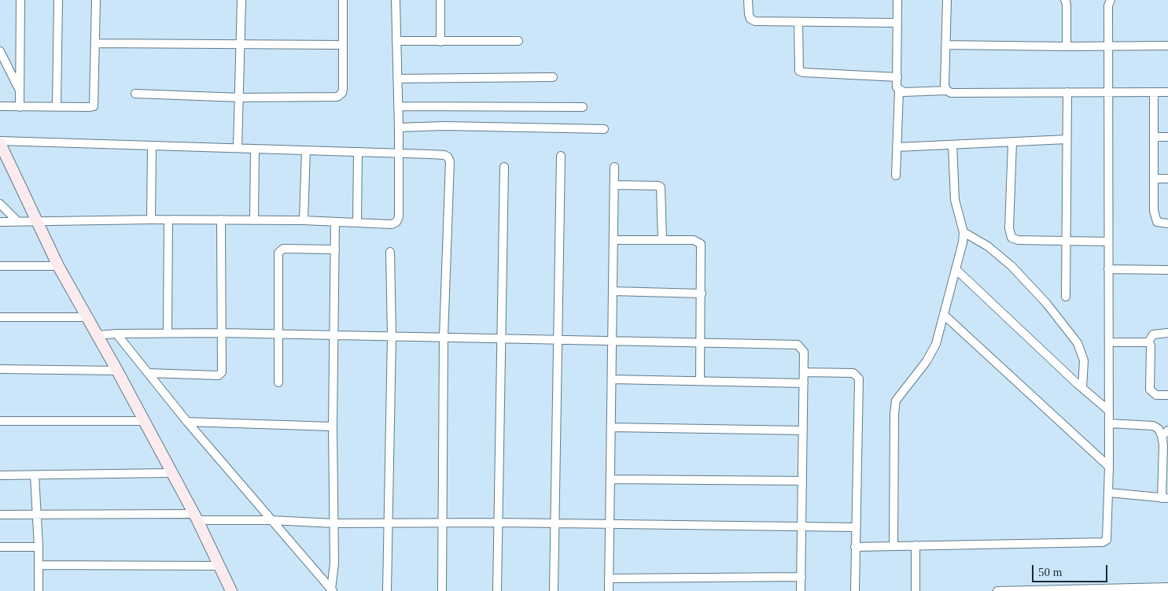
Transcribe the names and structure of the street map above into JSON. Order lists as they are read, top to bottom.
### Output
{
  "scale_bar": "50 m"
}
